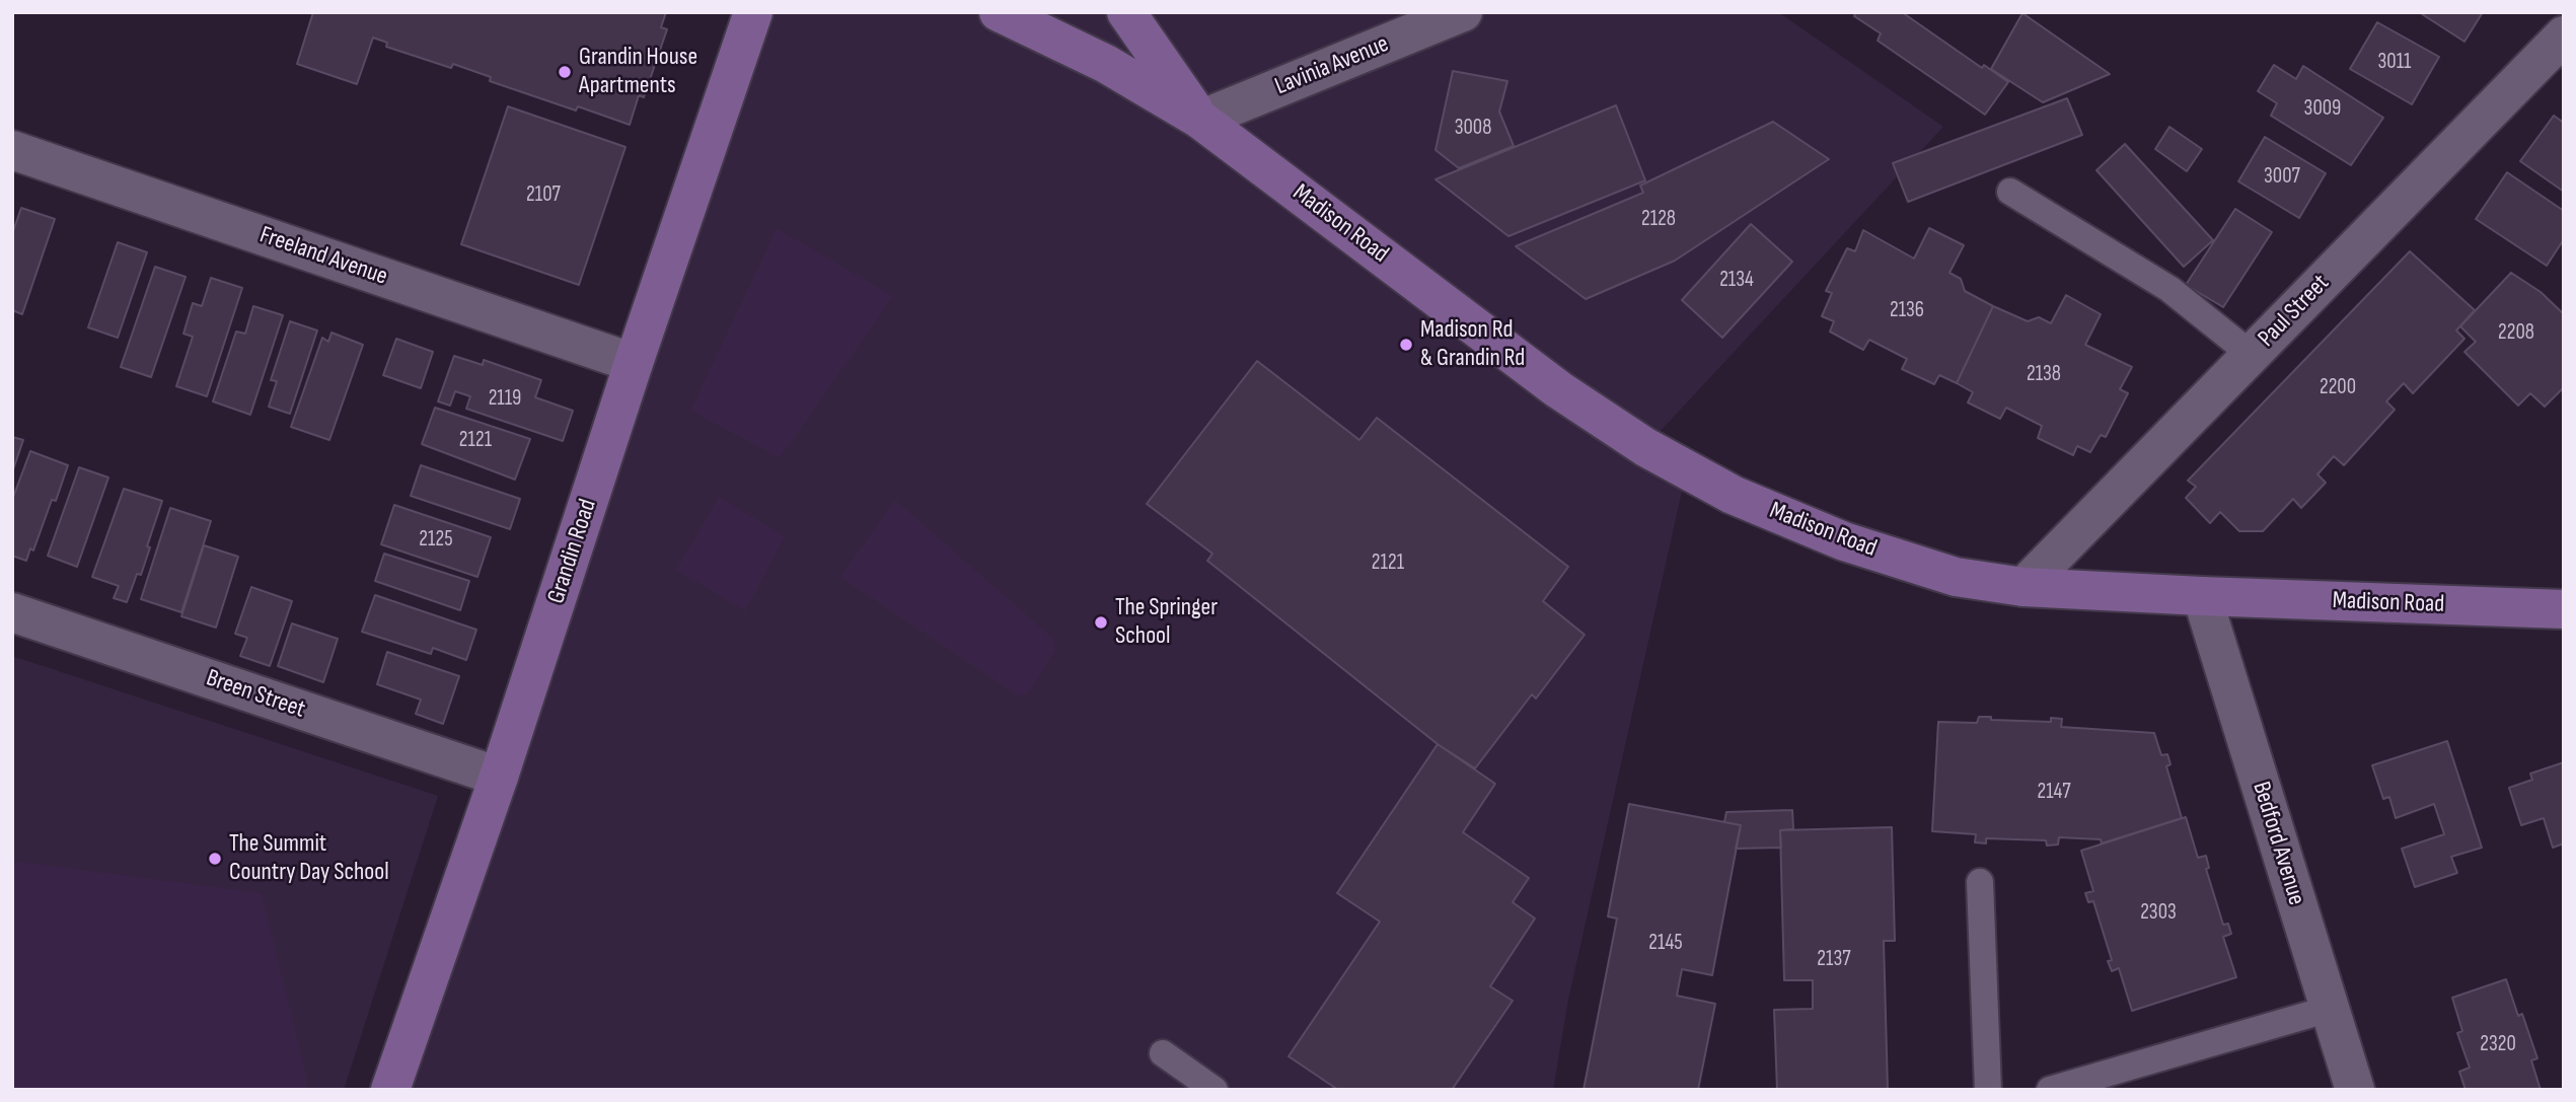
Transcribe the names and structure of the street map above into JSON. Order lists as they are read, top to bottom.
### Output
{
  "streets": {
    "main road": ["Madison Road", "Grandin Road"],
    "street": [
      "Lavinia Avenue",
      "Freeland Avenue",
      "Paul Street",
      "Breen Street",
      "Bedford Avenue"
    ]
  },
  "crossings": [
    ["Lavinia Avenue", "Madison Road"],
    ["Madison Road", "Paul Street"],
    ["Madison Road", "Bedford Avenue"],
    ["Freeland Avenue", "Grandin Road"],
    ["Grandin Road", "Breen Street"]
  ],
  "places": [
    "Grandin House Apartments",
    "Madison Rd & Grandin Rd",
    "The Springer School",
    "The Summit Country Day School"
  ],
  "house_numbers": [
    "3011",
    "3009",
    "3008",
    "3007",
    "2107",
    "2128",
    "2134",
    "2136",
    "2208",
    "2138",
    "2200",
    "2119",
    "2121",
    "2125",
    "2121",
    "2147",
    "2303",
    "2145",
    "2137",
    "2320"
  ]
}
